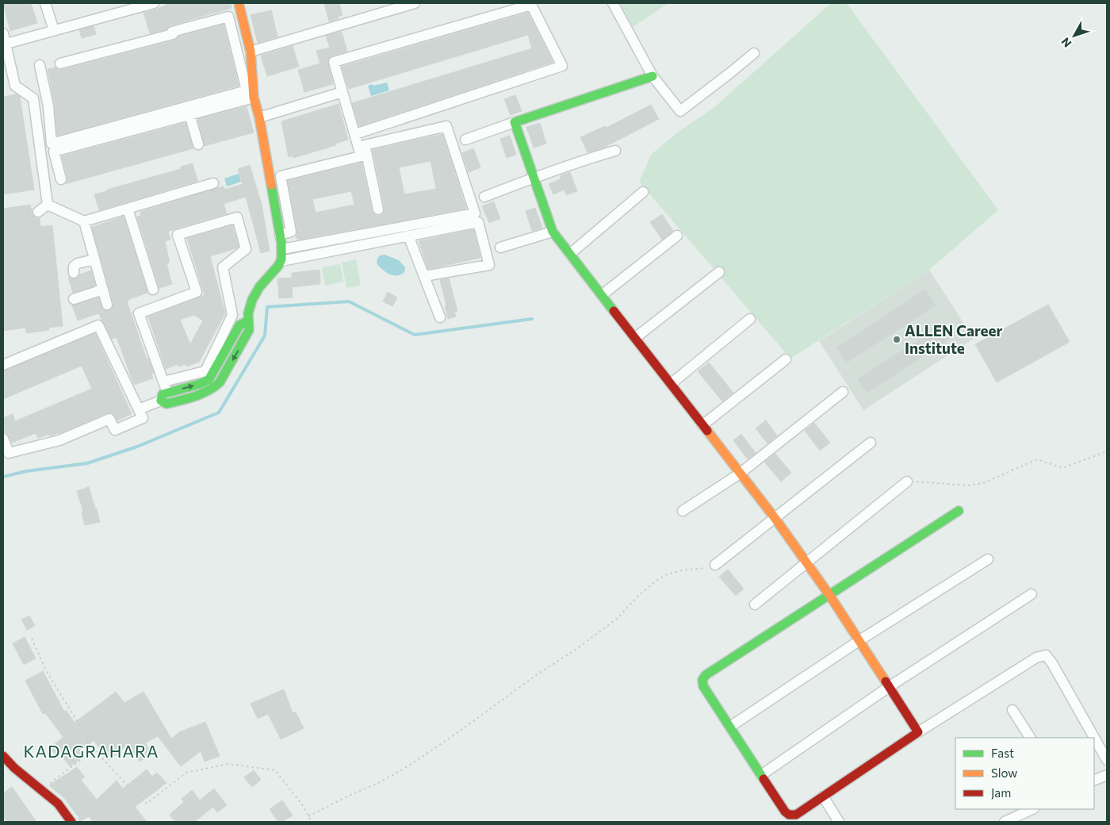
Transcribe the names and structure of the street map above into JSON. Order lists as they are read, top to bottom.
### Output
{
  "districts": ["KADAGRAHARA"],
  "places": ["ALLEN Career Institute"],
  "legend": ["Fast", "Slow", "Jam"],
  "north": "bottom left"
}
